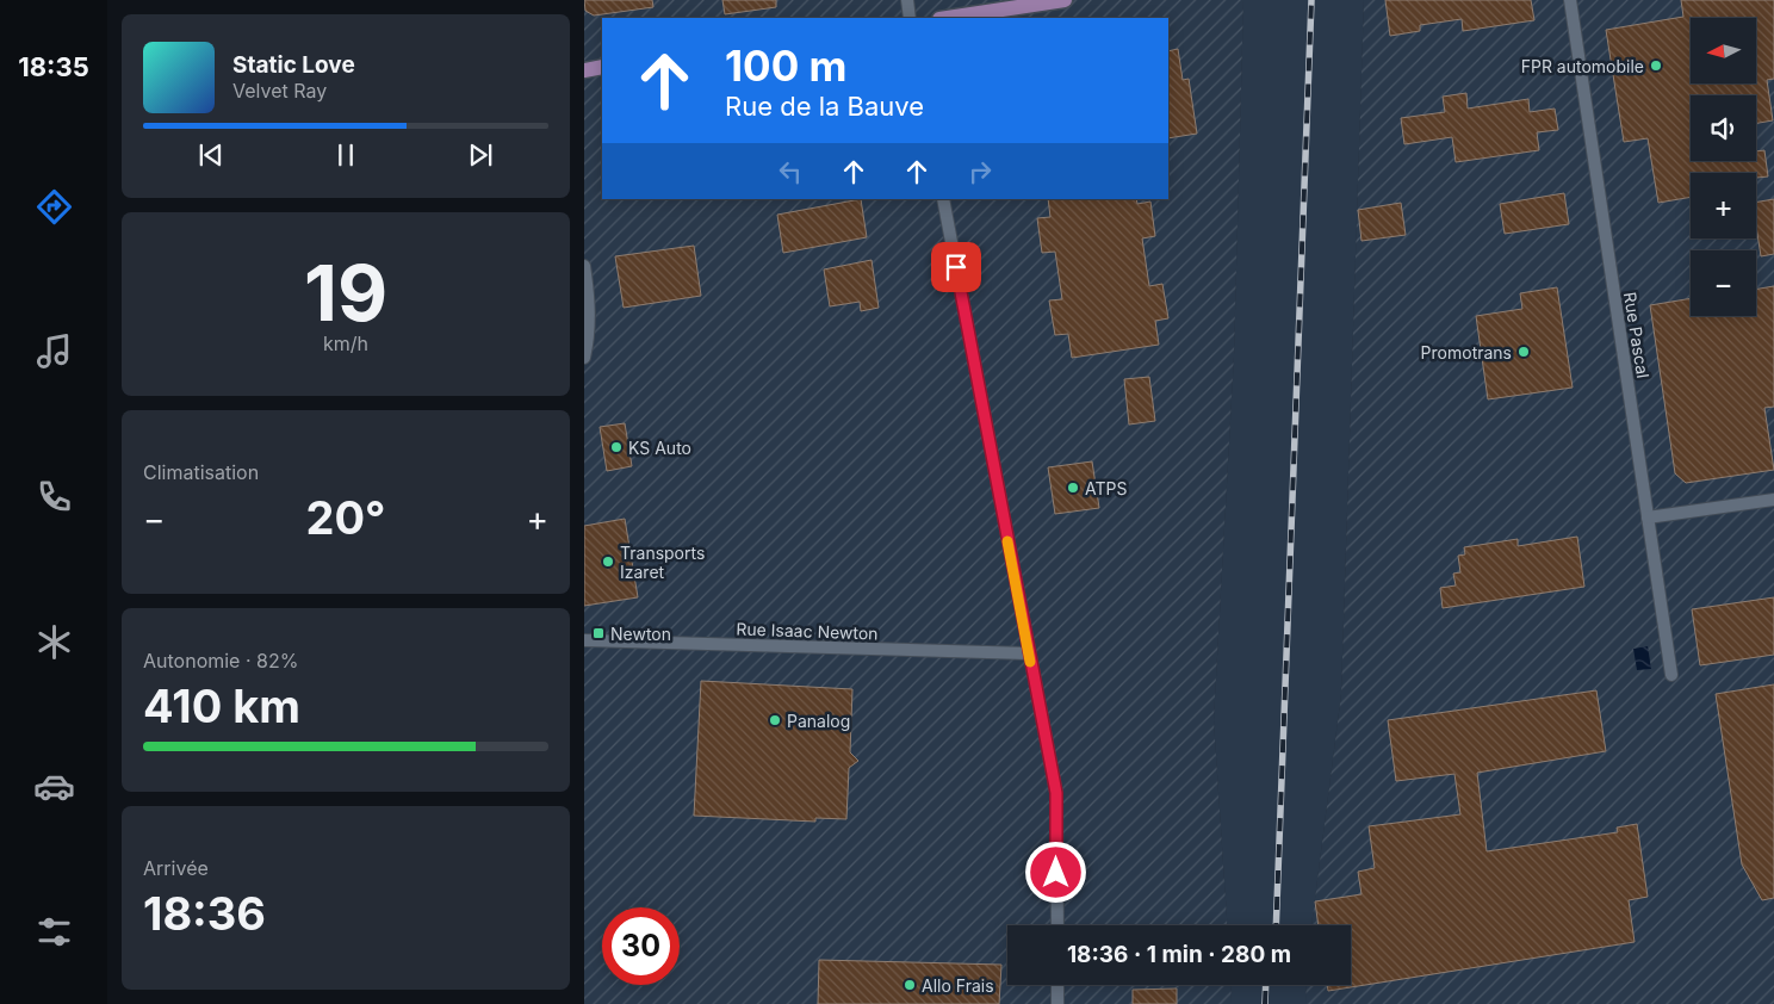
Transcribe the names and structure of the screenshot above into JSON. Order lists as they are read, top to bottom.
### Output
{
  "streets": {
    "street": ["Rue Pascal", "Rue Isaac Newton"]
  },
  "places": {
    "other": [
      "FPR automobile",
      "Promotrans",
      "KS Auto",
      "ATPS",
      "Transports Izaret",
      "Panalog",
      "Allo Frais"
    ],
    "transit": ["Newton"]
  },
  "north": "left",
  "page": {
    "tabs": "18:35",
    "map_buttons": ["+", "−"],
    "turn": ["100 m", "Rue de la Bauve"],
    "song": ["Static Love", "Velvet Ray"],
    "tile": [
      ["19", "km/h"],
      "Climatisation",
      ["Autonomie · 82%", "410 km"],
      ["Arrivée", "18:36"]
    ],
    "heat": ["−", "20°", "+"],
    "limit": "30",
    "trip": "18:36 · 1 min · 280 m"
  }
}
